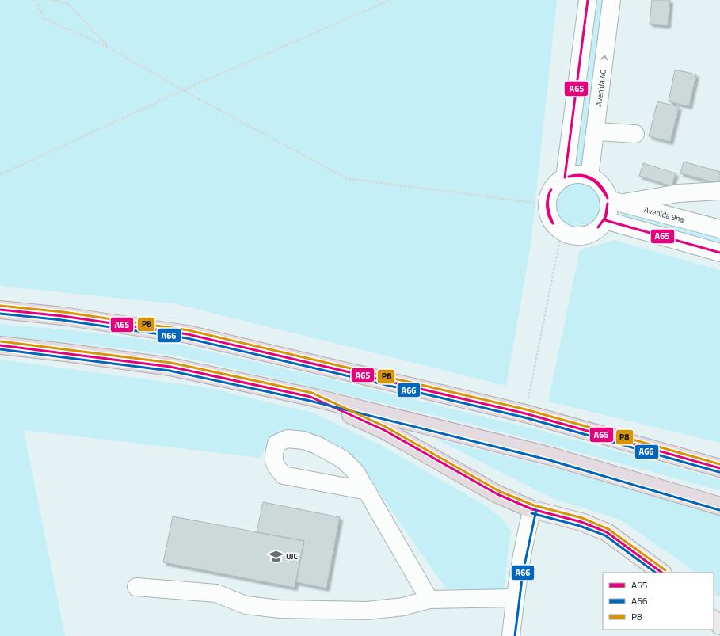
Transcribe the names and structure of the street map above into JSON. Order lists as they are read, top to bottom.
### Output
{
  "streets": {
    "street": ["Avenida 40", "Avenida 9na"]
  },
  "crossings": [
    ["Avenida 40", "Avenida 9na"]
  ],
  "places": {
    "school or university": ["UJC"]
  },
  "lines": ["transit line A65", "transit line P8", "transit line A66"],
  "legend": ["A65", "A66", "P8"]
}
